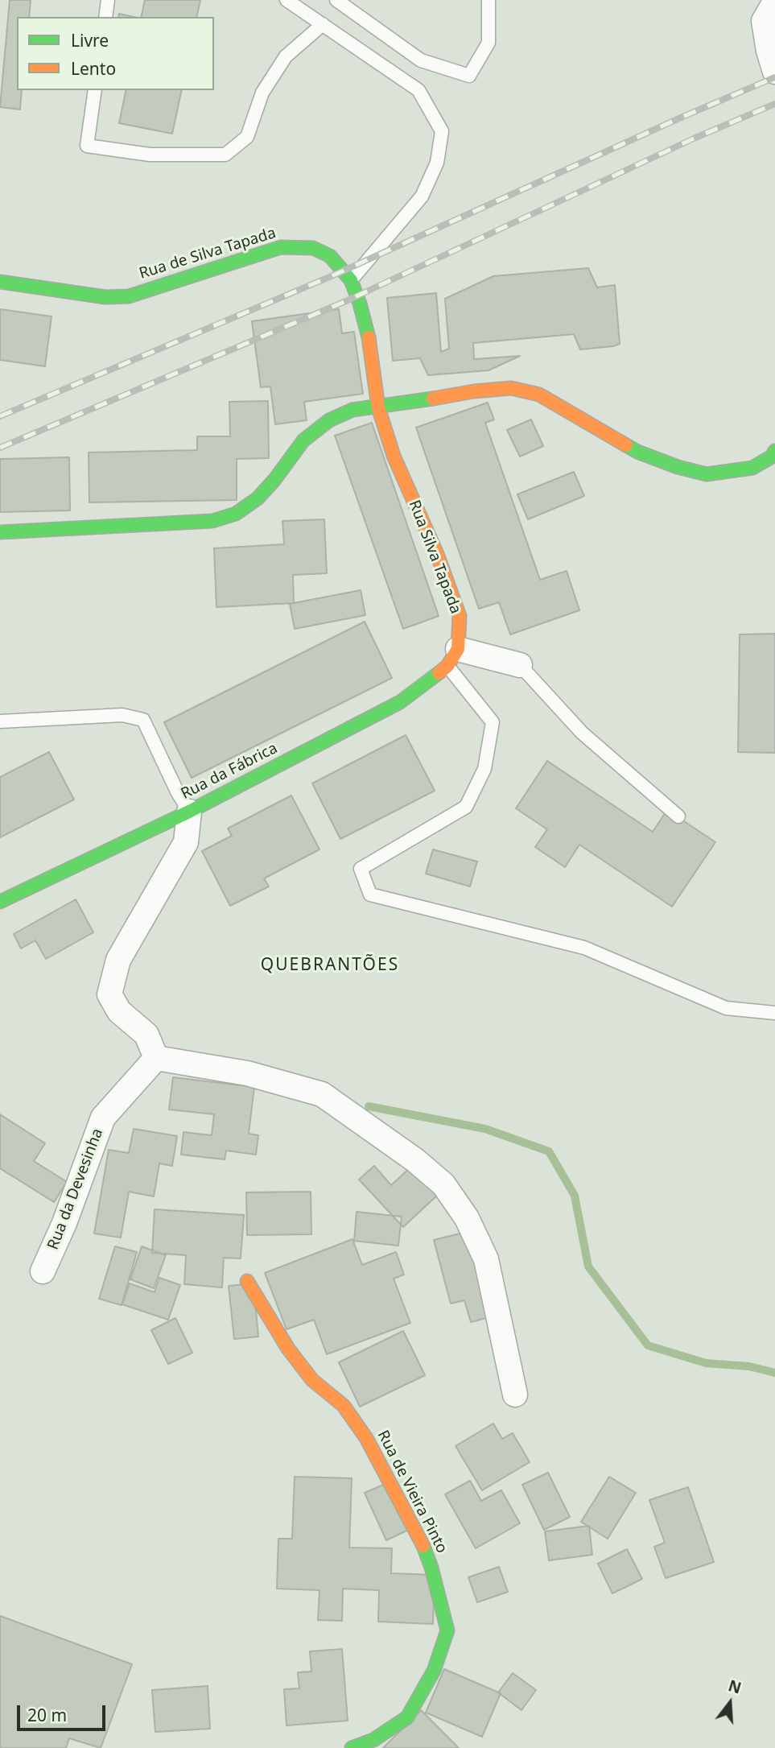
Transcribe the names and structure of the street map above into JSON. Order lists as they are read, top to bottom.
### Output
{
  "streets": {
    "street": [
      "Rua de Silva Tapada",
      "Rua Silva Tapada",
      "Rua da Fábrica",
      "Rua da Devesinha",
      "Rua de Vieira Pinto"
    ]
  },
  "crossings": [
    ["Rua de Silva Tapada", "Rua Silva Tapada"],
    ["Rua Silva Tapada", "Rua da Fábrica"]
  ],
  "districts": ["QUEBRANTÕES"],
  "legend": ["Livre", "Lento"],
  "scale_bar": "20 m",
  "north": "top"
}
